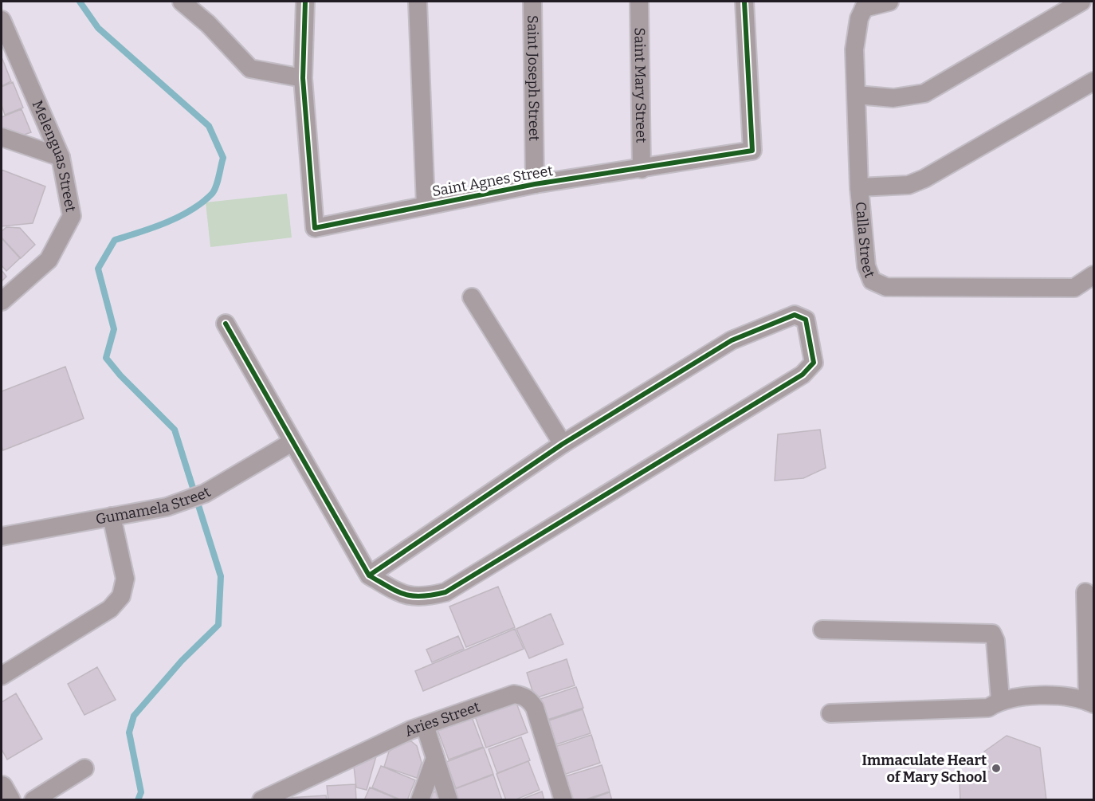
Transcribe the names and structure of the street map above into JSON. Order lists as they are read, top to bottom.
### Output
{
  "streets": {
    "street": [
      "Saint Joseph Street",
      "Saint Mary Street",
      "Melenguas Street",
      "Saint Agnes Street",
      "Calla Street",
      "Gumamela Street",
      "Aries Street"
    ]
  },
  "crossings": [
    ["Saint Joseph Street", "Saint Agnes Street"],
    ["Saint Mary Street", "Saint Agnes Street"]
  ],
  "places": ["Immaculate Heart of Mary School"]
}
